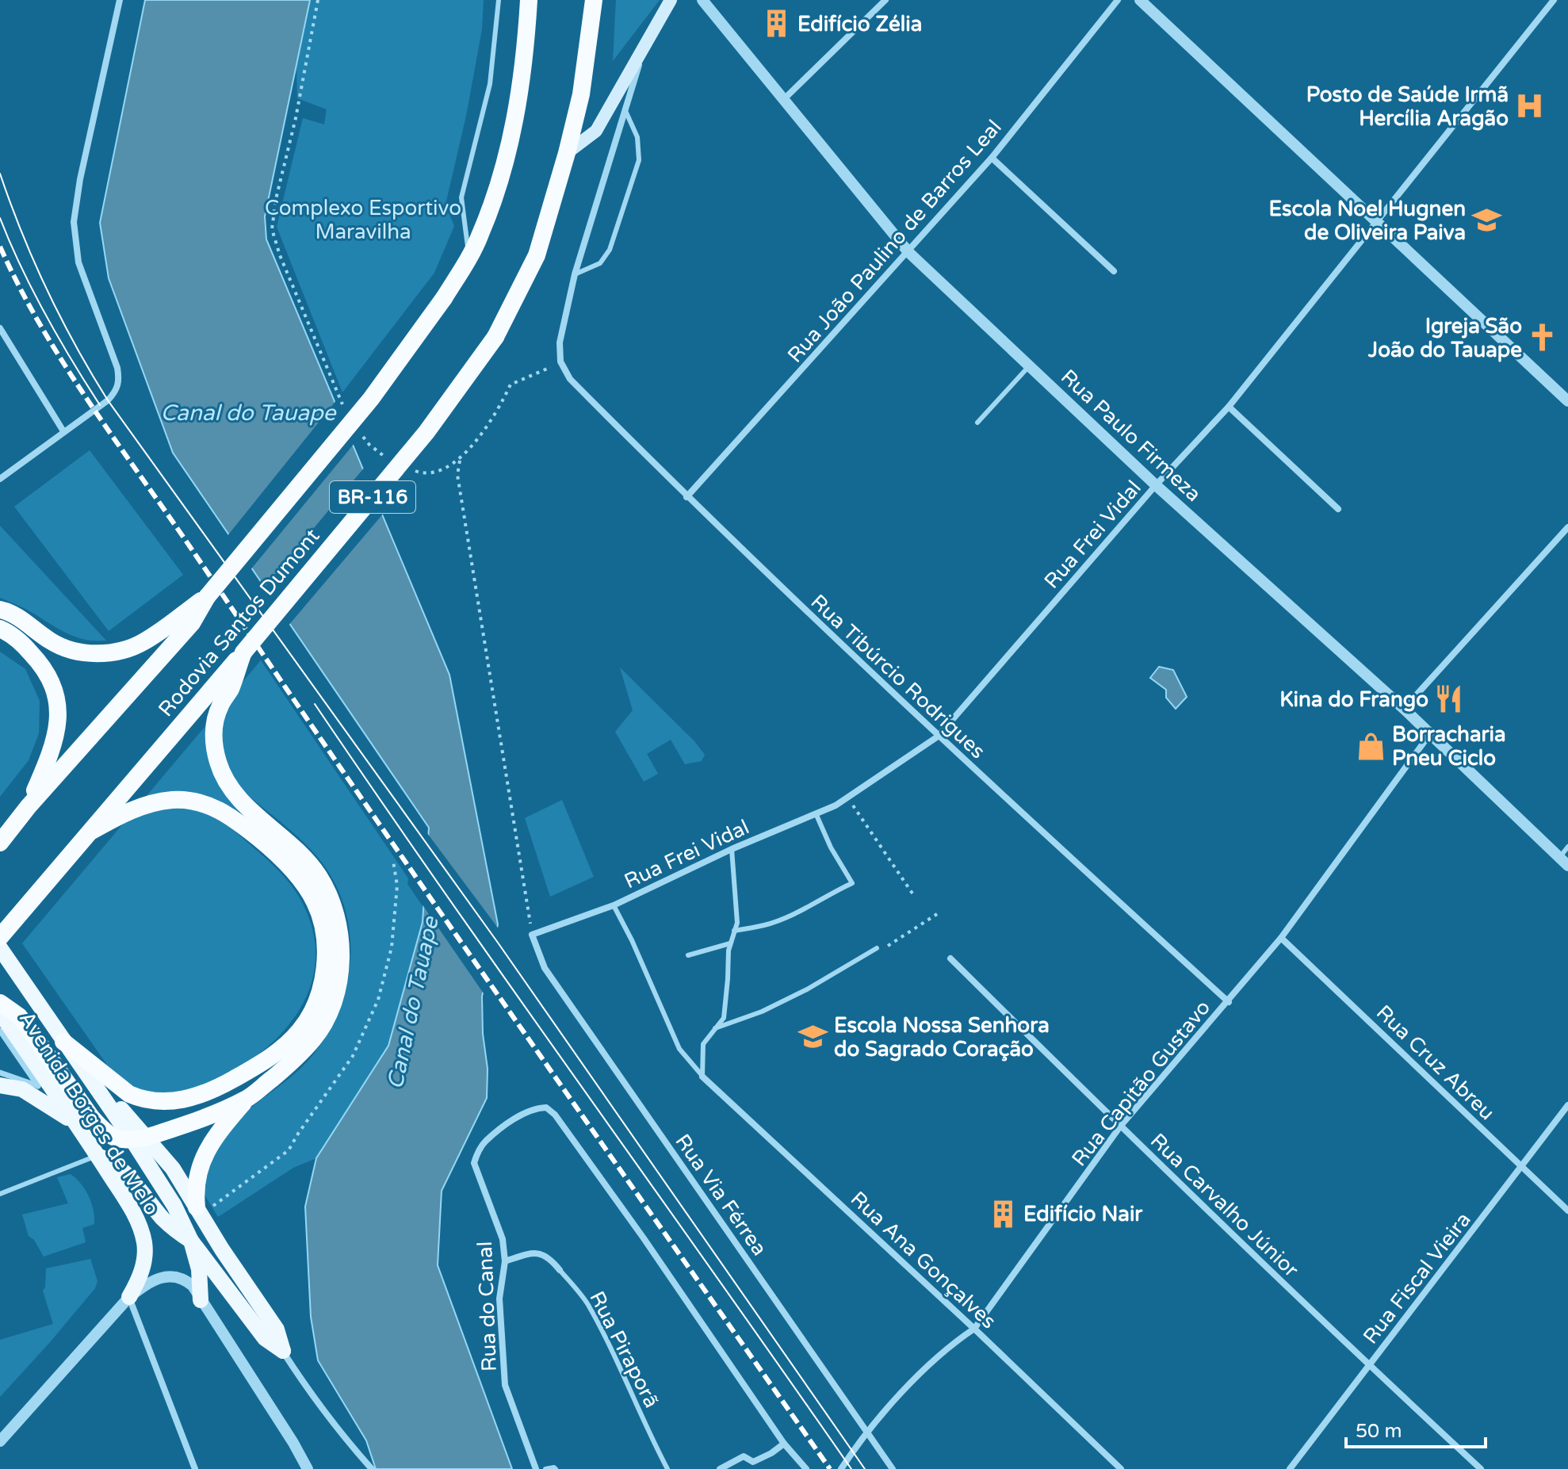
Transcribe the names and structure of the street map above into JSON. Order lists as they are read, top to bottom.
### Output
{
  "streets": {
    "highway": ["BR-116", "Rodovia Santos Dumont"],
    "main road": ["Avenida Borges de Melo"],
    "street": [
      "Rua João Paulino de Barros Leal",
      "Rua Paulo Firmeza",
      "Rua Frei Vidal",
      "Rua Tibúrcio Rodrigues",
      "Rua Cruz Abreu",
      "Rua Capitão Gustavo",
      "Rua Via Férrea",
      "Rua Carvalho Júnior",
      "Rua Ana Gonçalves",
      "Rua Fiscal Vieira",
      "Rua do Canal",
      "Rua Piraporã"
    ]
  },
  "crossings": [
    ["Rua João Paulino de Barros Leal", "Rua Paulo Firmeza"],
    ["Rua João Paulino de Barros Leal", "Rua Tibúrcio Rodrigues"],
    ["Rua Paulo Firmeza", "Rua Frei Vidal"],
    ["Rua Paulo Firmeza", "Rua Capitão Gustavo"],
    ["Rua Frei Vidal", "Rua Tibúrcio Rodrigues"],
    ["Rua Frei Vidal", "Rua Via Férrea"],
    ["Rua Tibúrcio Rodrigues", "Rua Capitão Gustavo"],
    ["Rua Cruz Abreu", "Rua Capitão Gustavo"],
    ["Rua Cruz Abreu", "Rua Fiscal Vieira"],
    ["Rua Capitão Gustavo", "Rua Via Férrea"],
    ["Rua Capitão Gustavo", "Rua Carvalho Júnior"],
    ["Rua Capitão Gustavo", "Rua Ana Gonçalves"],
    ["Rua Carvalho Júnior", "Rua Fiscal Vieira"],
    ["Rua do Canal", "Rua Piraporã"]
  ],
  "water": ["Canal do Tauape"],
  "parks": ["Complexo Esportivo Maravilha"],
  "places": {
    "building": ["Edifício Zélia", "Edifício Nair"],
    "hospital": ["Posto de Saúde Irmã Hercília Aragão"],
    "school or university": ["Escola Noel Hugnen de Oliveira Paiva", "Escola Nossa Senhora do Sagrado Coração"],
    "church": ["Igreja São João do Tauape"],
    "restaurant": ["Kina do Frango"],
    "shop": ["Borracharia Pneu Ciclo"]
  },
  "scale_bar": "50 m"
}
